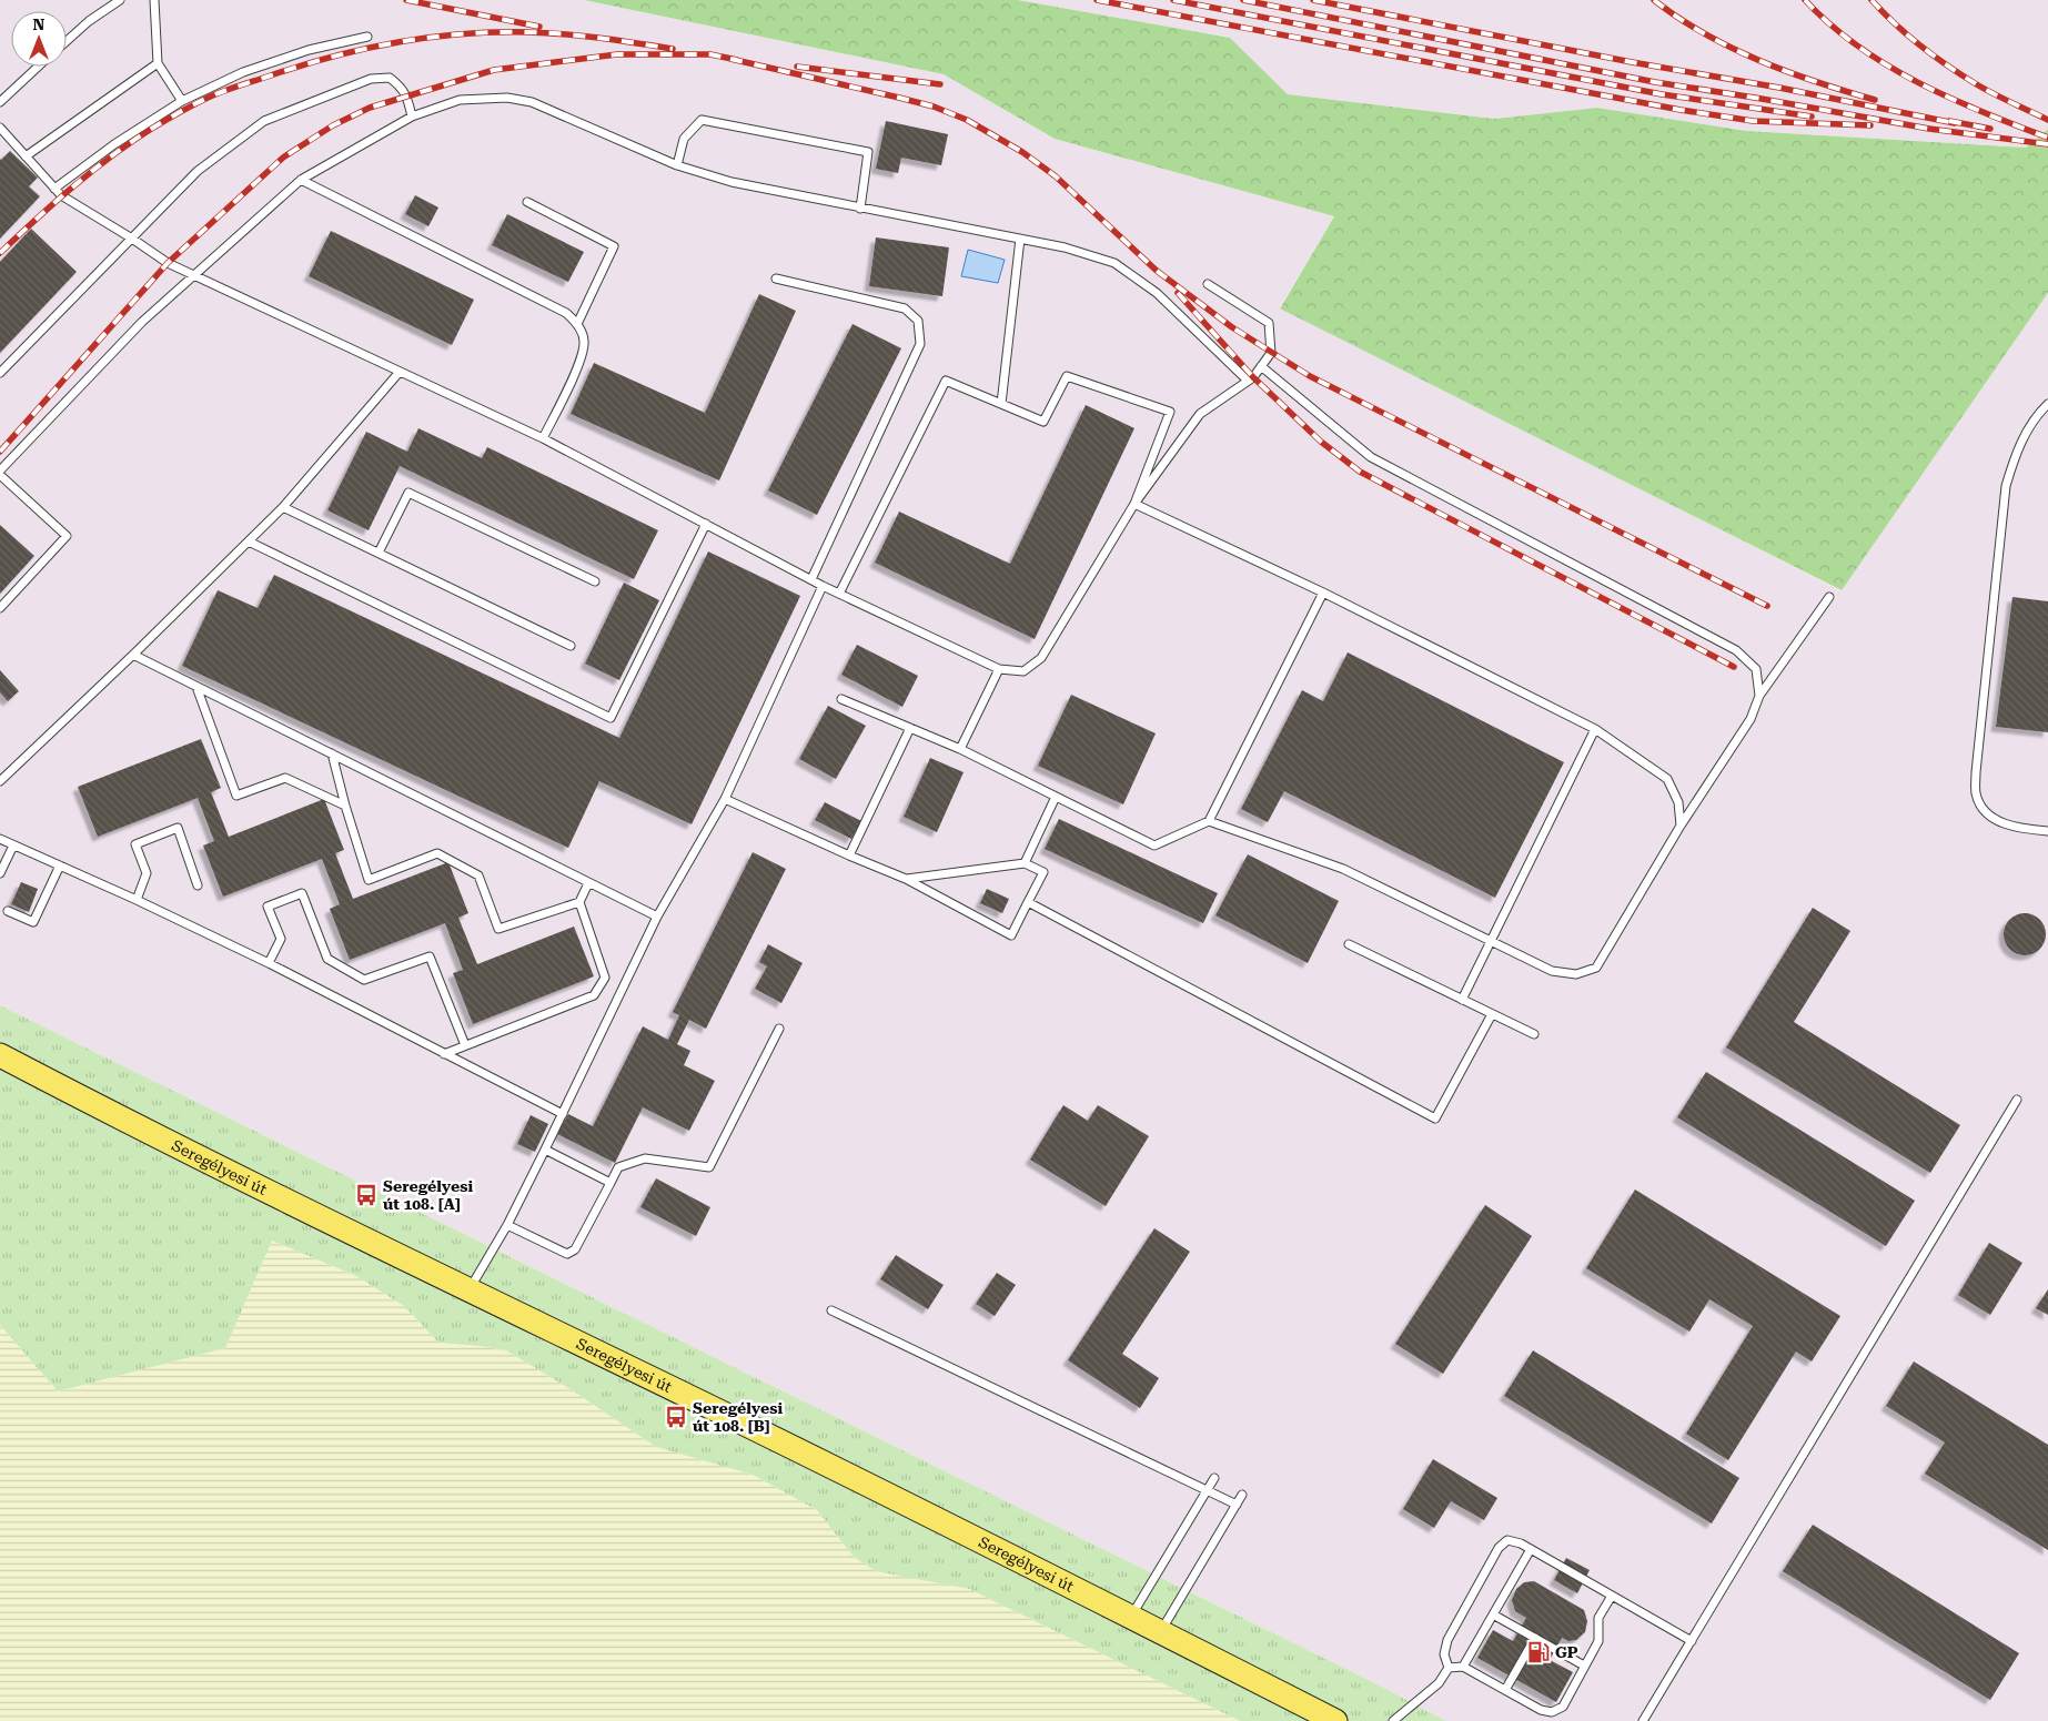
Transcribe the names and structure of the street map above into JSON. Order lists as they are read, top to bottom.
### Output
{
  "streets": {
    "main road": ["Seregélyesi út"]
  },
  "places": {
    "bus stop": ["Seregélyesi út 108. [A]", "Seregélyesi út 108. [B]"],
    "fuel station": ["GP"]
  },
  "north": "top"
}
